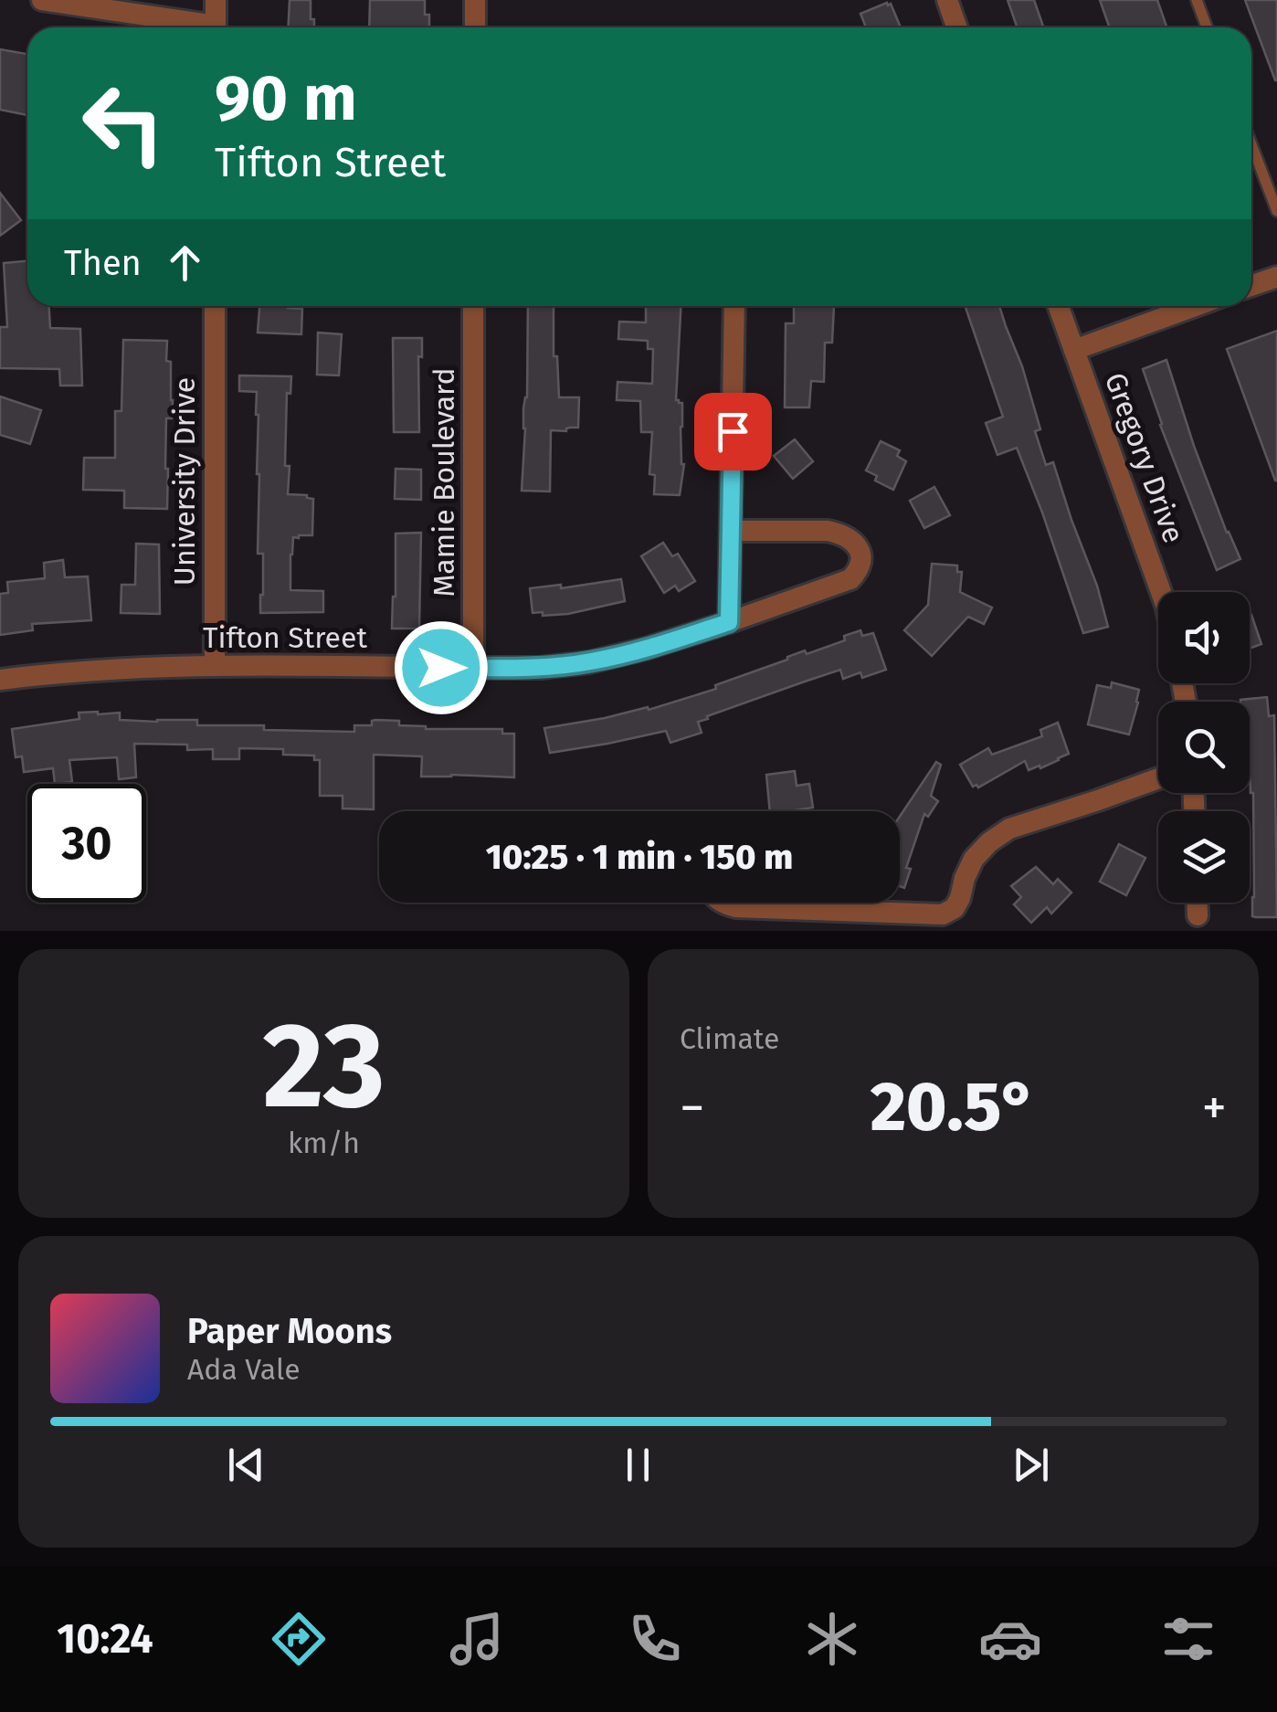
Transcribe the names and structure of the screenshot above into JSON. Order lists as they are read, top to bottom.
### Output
{
  "streets": {
    "street": [
      "Gregory Drive",
      "University Drive",
      "Mamie Boulevard",
      "Tifton Street"
    ]
  },
  "crossings": [
    ["University Drive", "Tifton Street"],
    ["Mamie Boulevard", "Tifton Street"]
  ],
  "page": {
    "turn": ["90 m", "Tifton Street"],
    "then": "Then",
    "limit": "30",
    "trip": "10:25 · 1 min · 150 m",
    "tile": [
      ["23", "km/h"],
      "Climate"
    ],
    "heat": ["−", "20.5°", "+"],
    "song": ["Paper Moons", "Ada Vale"],
    "tabs": "10:24"
  }
}
